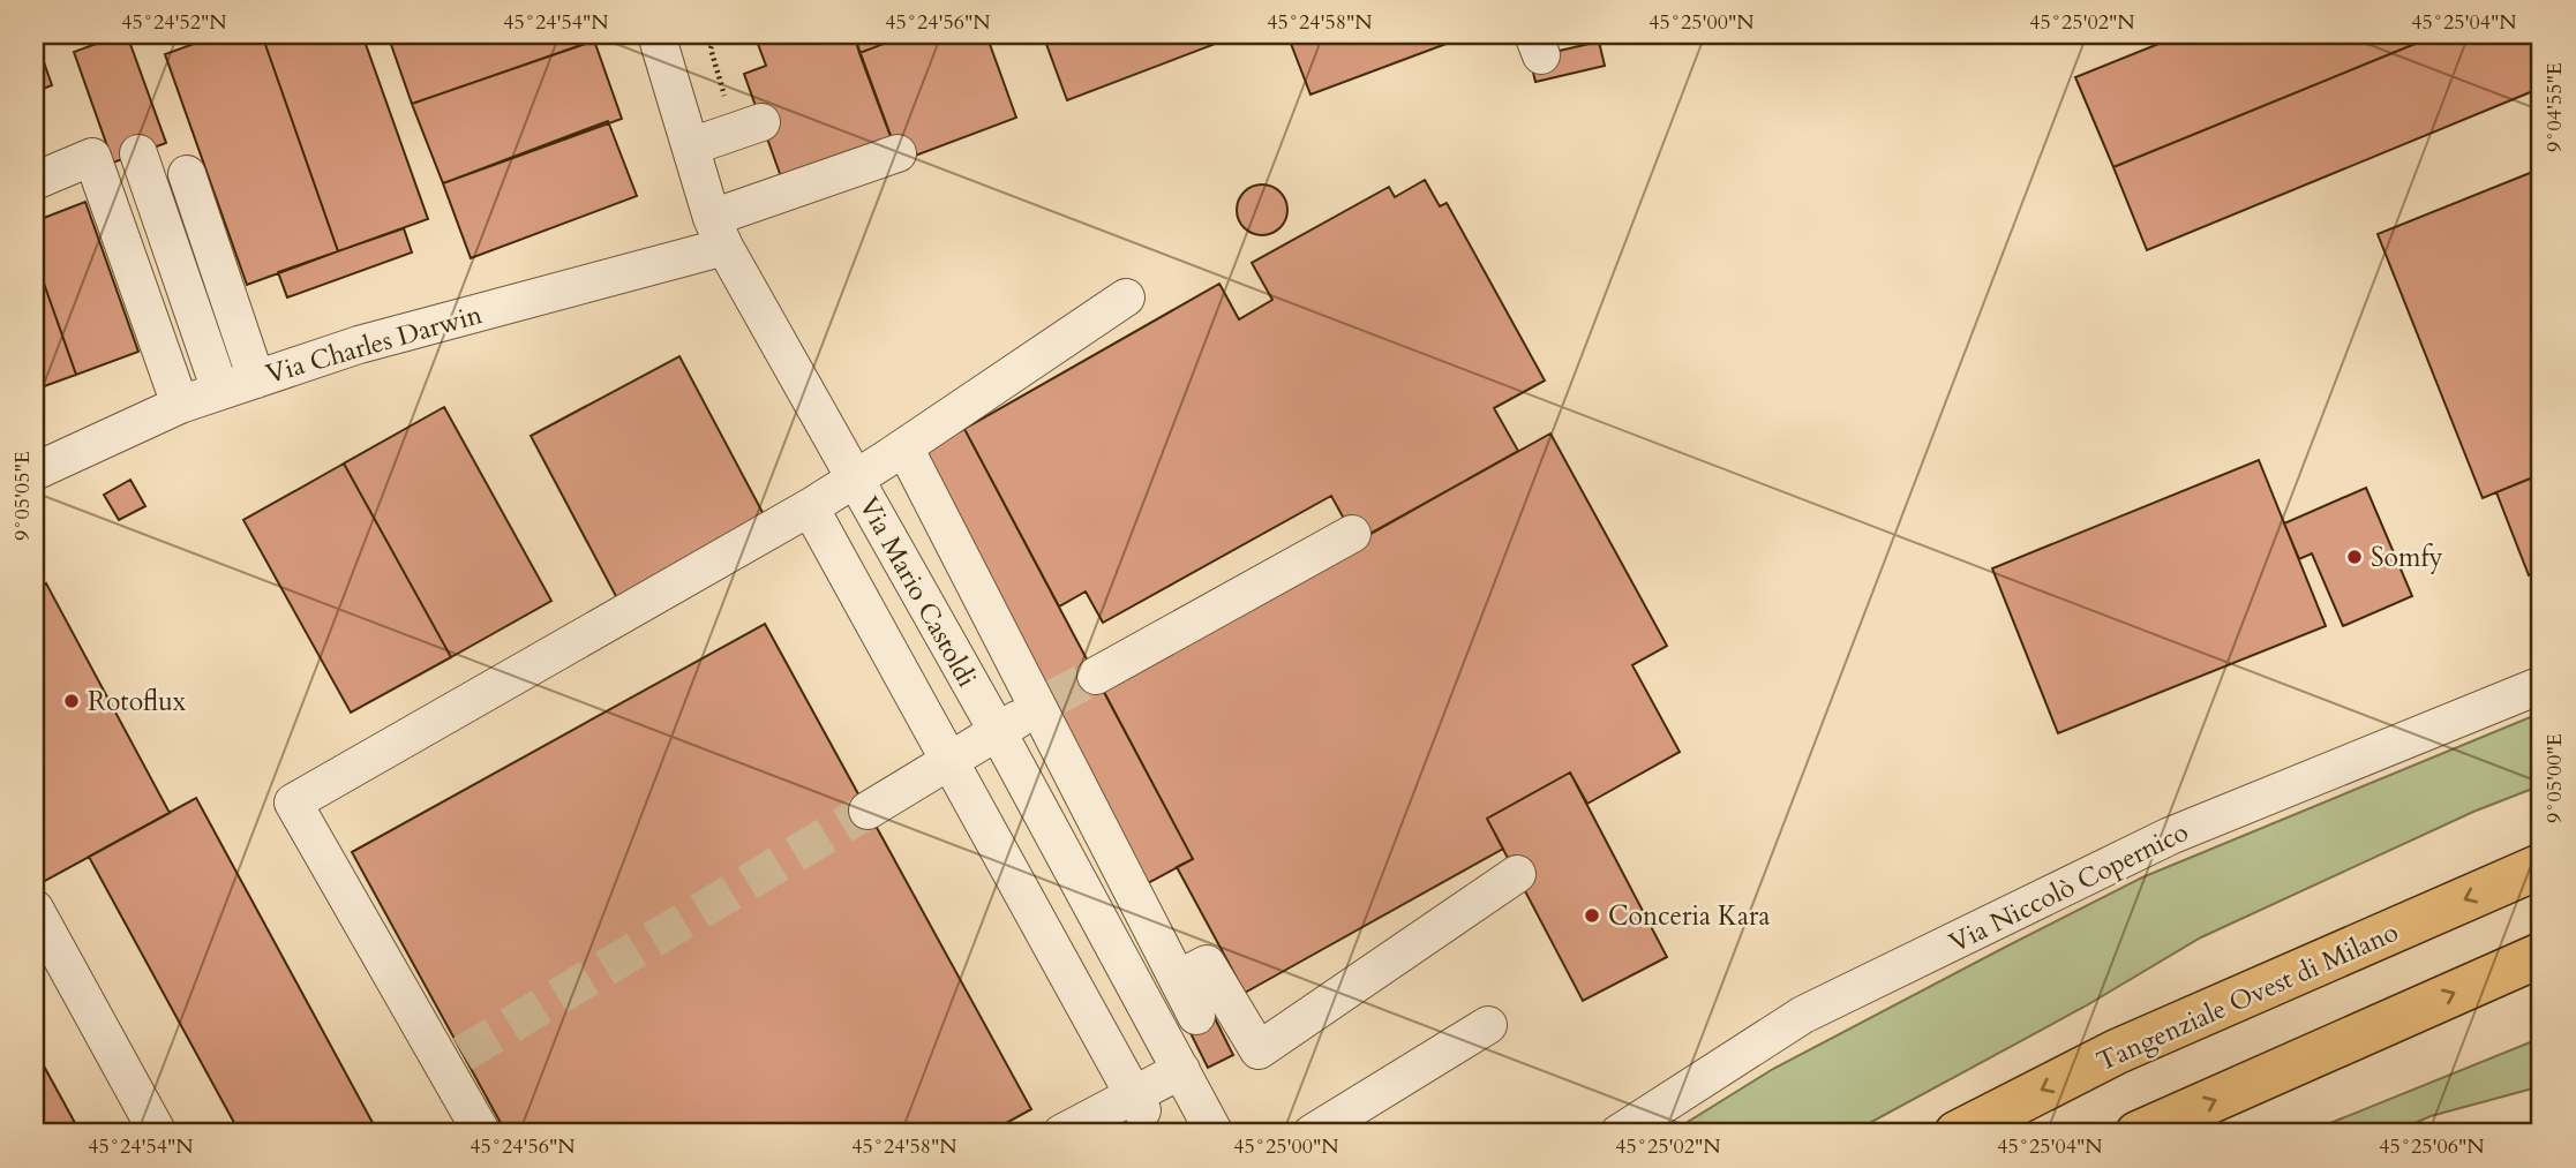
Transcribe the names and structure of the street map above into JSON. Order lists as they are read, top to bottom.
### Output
{
  "streets": {
    "highway": ["Tangenziale Ovest di Milano"],
    "street": ["Via Charles Darwin", "Via Mario Castoldi", "Via Niccolò Copernico"]
  },
  "crossings": [
    ["Via Charles Darwin", "Via Mario Castoldi"]
  ],
  "places": ["Somfy", "Rotoflux", "Conceria Kara"],
  "coordinates": [
    "45°24'52\"N",
    "45°24'54\"N",
    "45°24'56\"N",
    "45°24'58\"N",
    "45°25'00\"N",
    "45°25'02\"N",
    "45°25'04\"N",
    "9°04'55\"E",
    "9°05'05\"E",
    "9°05'00\"E",
    "45°25'06\"N"
  ]
}
